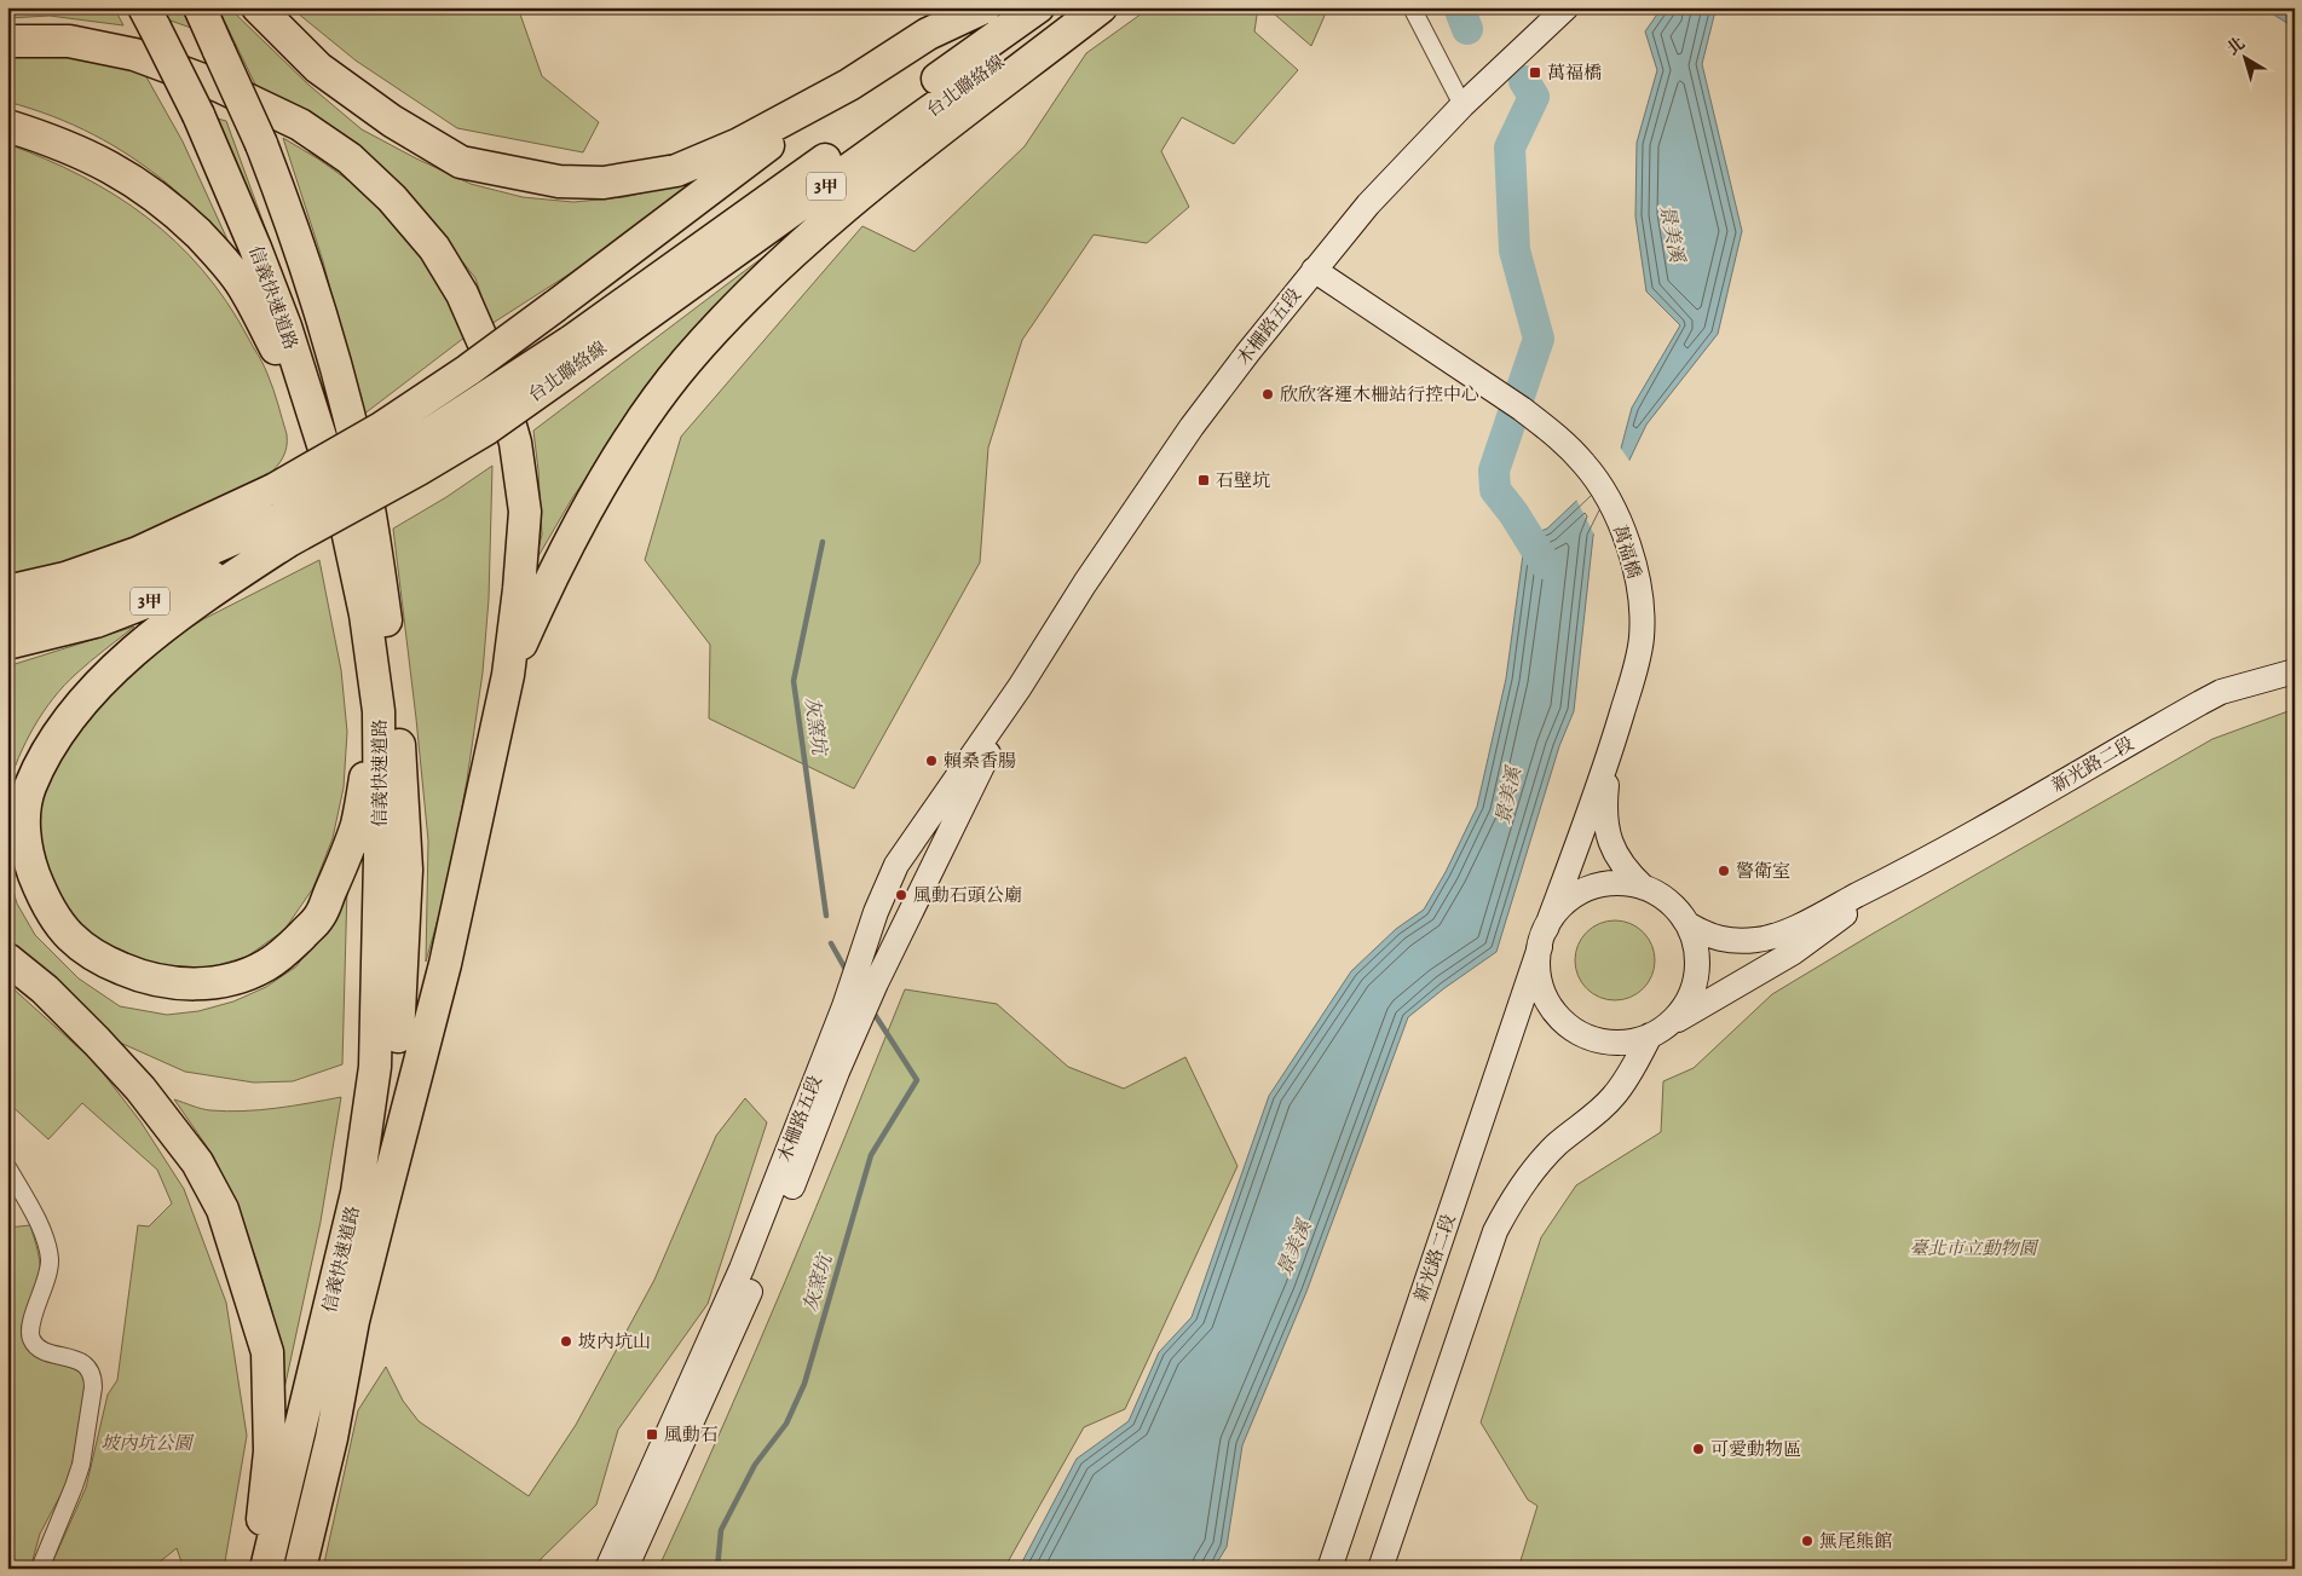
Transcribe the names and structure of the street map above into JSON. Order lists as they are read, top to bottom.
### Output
{
  "streets": {
    "highway": ["台北聯絡線", "3甲", "信義快速道路"],
    "street": ["木柵路五段", "萬福橋", "新光路二段"]
  },
  "crossings": [
    ["木柵路五段", "萬福橋"],
    ["萬福橋", "新光路二段"]
  ],
  "water": ["景美溪", "灰窯坑"],
  "parks": ["臺北市立動物園", "坡內坑公園"],
  "places": {
    "transit": ["萬福橋", "石壁坑", "風動石"],
    "other": [
      "欣欣客運木柵站行控中心",
      "賴桑香腸",
      "警衛室",
      "風動石頭公廟",
      "坡內坑山",
      "可愛動物區",
      "無尾熊館"
    ]
  },
  "north": "top left"
}
